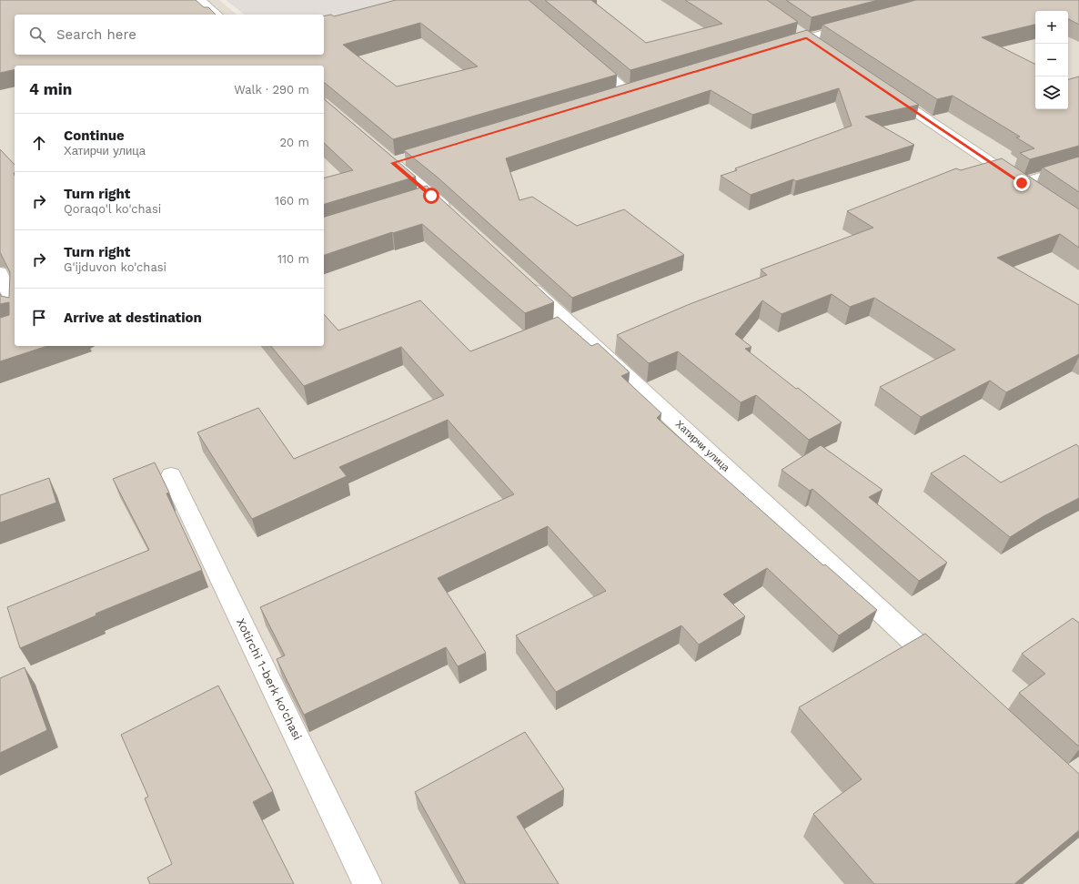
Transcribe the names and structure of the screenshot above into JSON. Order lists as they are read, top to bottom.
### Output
{
  "streets": {
    "street": ["Хатирчи улица", "Xotirchi 1-berk ko'chasi"]
  },
  "page": {
    "map_buttons": ["+", "−"],
    "search": "Search here",
    "heading": ["4 min", "Walk · 290 m"],
    "list": [
      ["Continue", "Хатирчи улица", "20 m"],
      ["Turn right", "Qoraqo'l ko'chasi", "160 m"],
      ["Turn right", "G'ijduvon ko'chasi", "110 m"],
      "Arrive at destination"
    ]
  }
}
